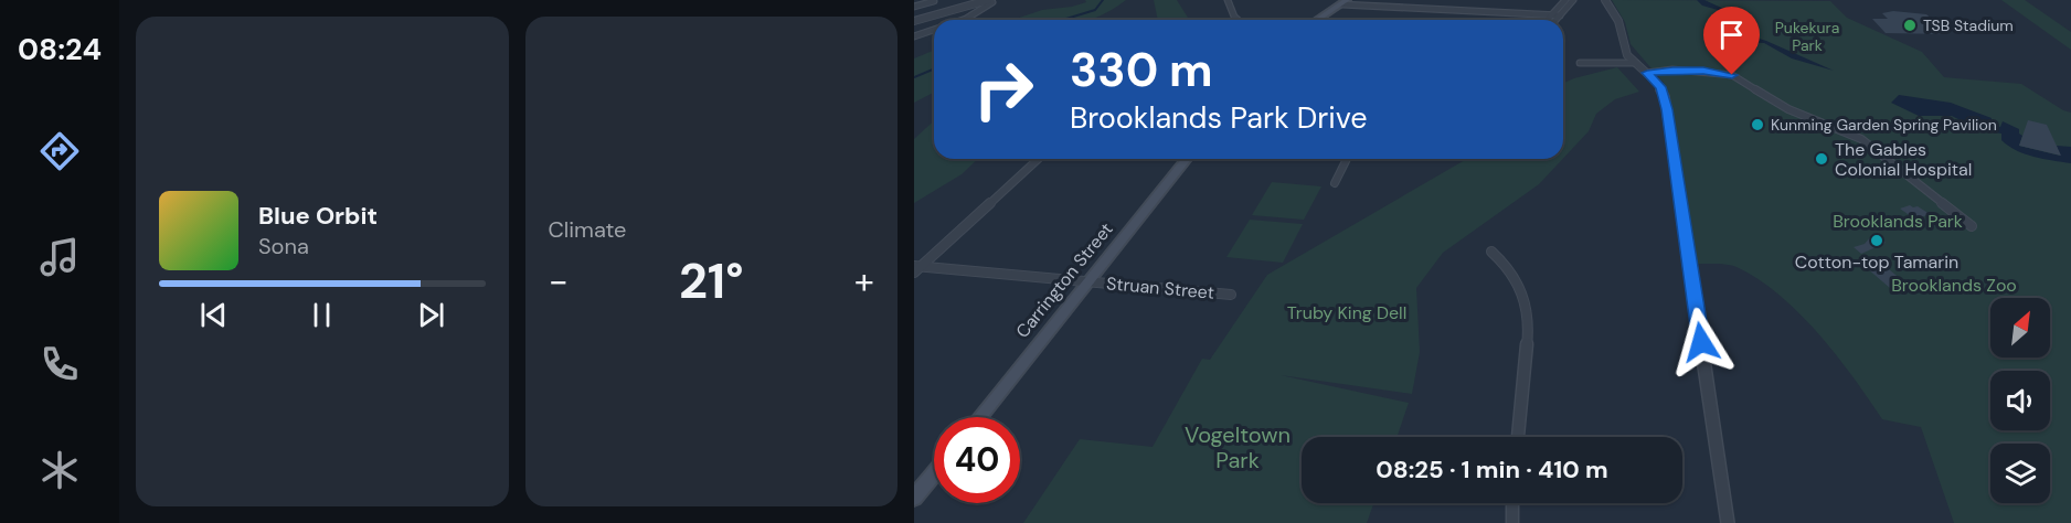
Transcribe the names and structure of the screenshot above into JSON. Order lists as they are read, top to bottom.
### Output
{
  "streets": {
    "main road": ["Carrington Street"],
    "street": ["Struan Street"]
  },
  "crossings": [
    ["Carrington Street", "Struan Street"]
  ],
  "parks": [
    "Pukekura Park",
    "Brooklands Park",
    "Brooklands Zoo",
    "Truby King Dell",
    "Vogeltown Park"
  ],
  "places": [
    "TSB Stadium",
    "Kunming Garden Spring Pavilion",
    "The Gables Colonial Hospital",
    "Cotton-top Tamarin"
  ],
  "north": "top right",
  "page": {
    "tabs": "08:24",
    "tile": "Climate",
    "turn": ["330 m", "Brooklands Park Drive"],
    "song": ["Blue Orbit", "Sona"],
    "heat": ["−", "21°", "+"],
    "limit": "40",
    "trip": "08:25 · 1 min · 410 m"
  }
}
